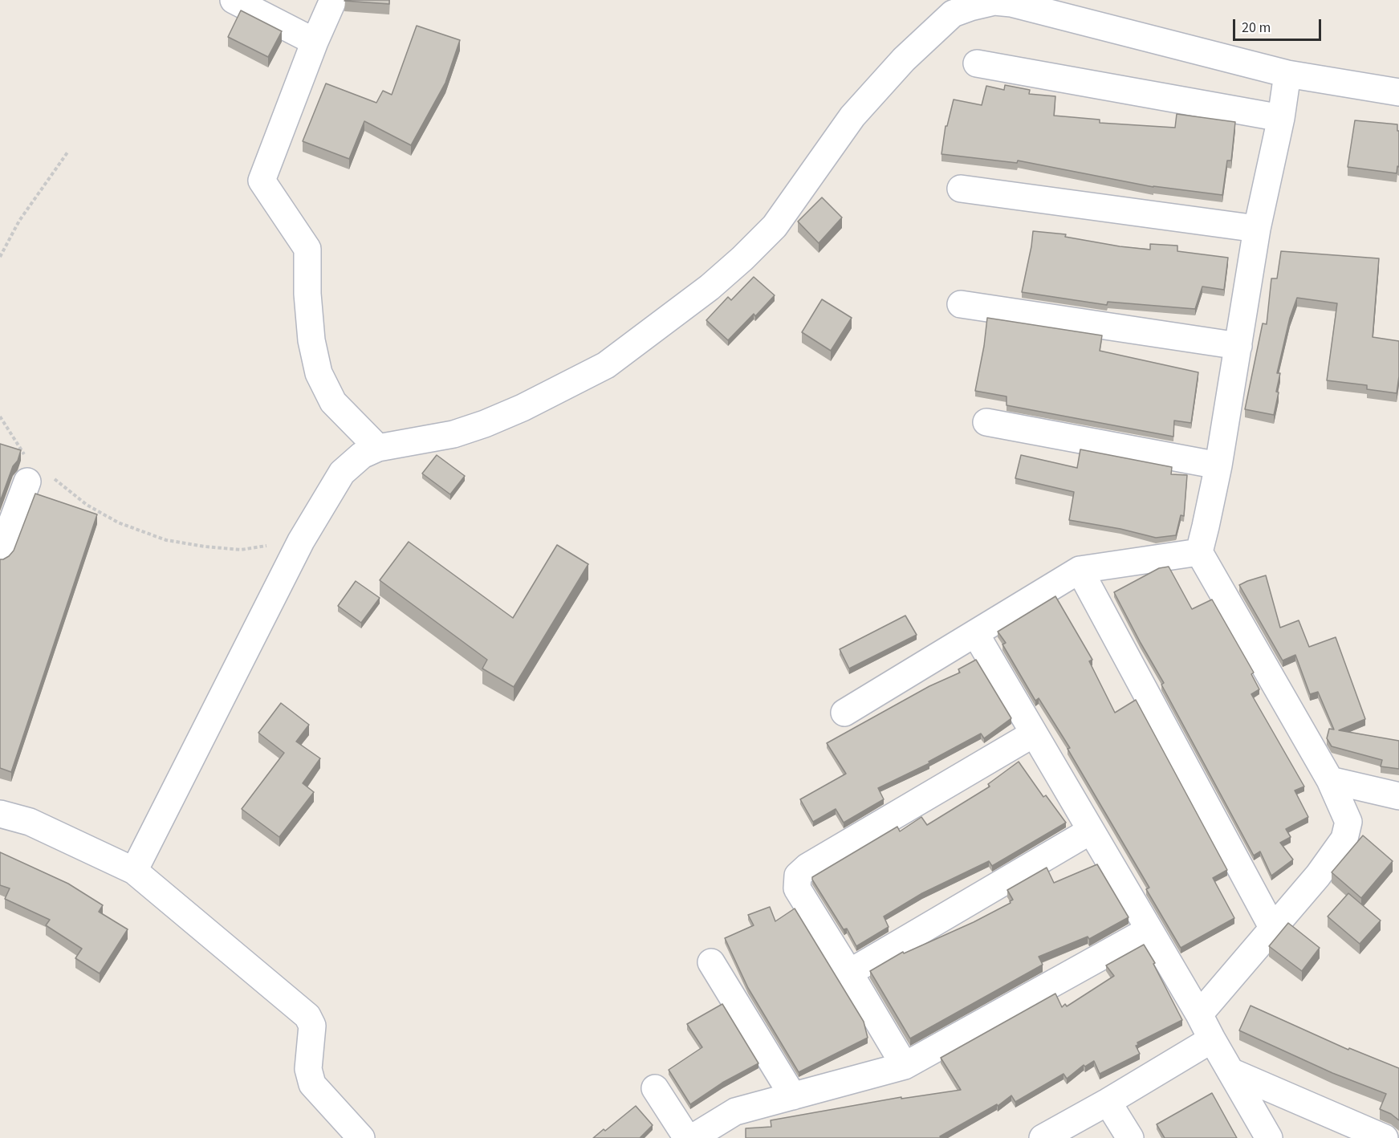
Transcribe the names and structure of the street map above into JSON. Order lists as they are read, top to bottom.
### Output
{
  "scale_bar": "20 m"
}
